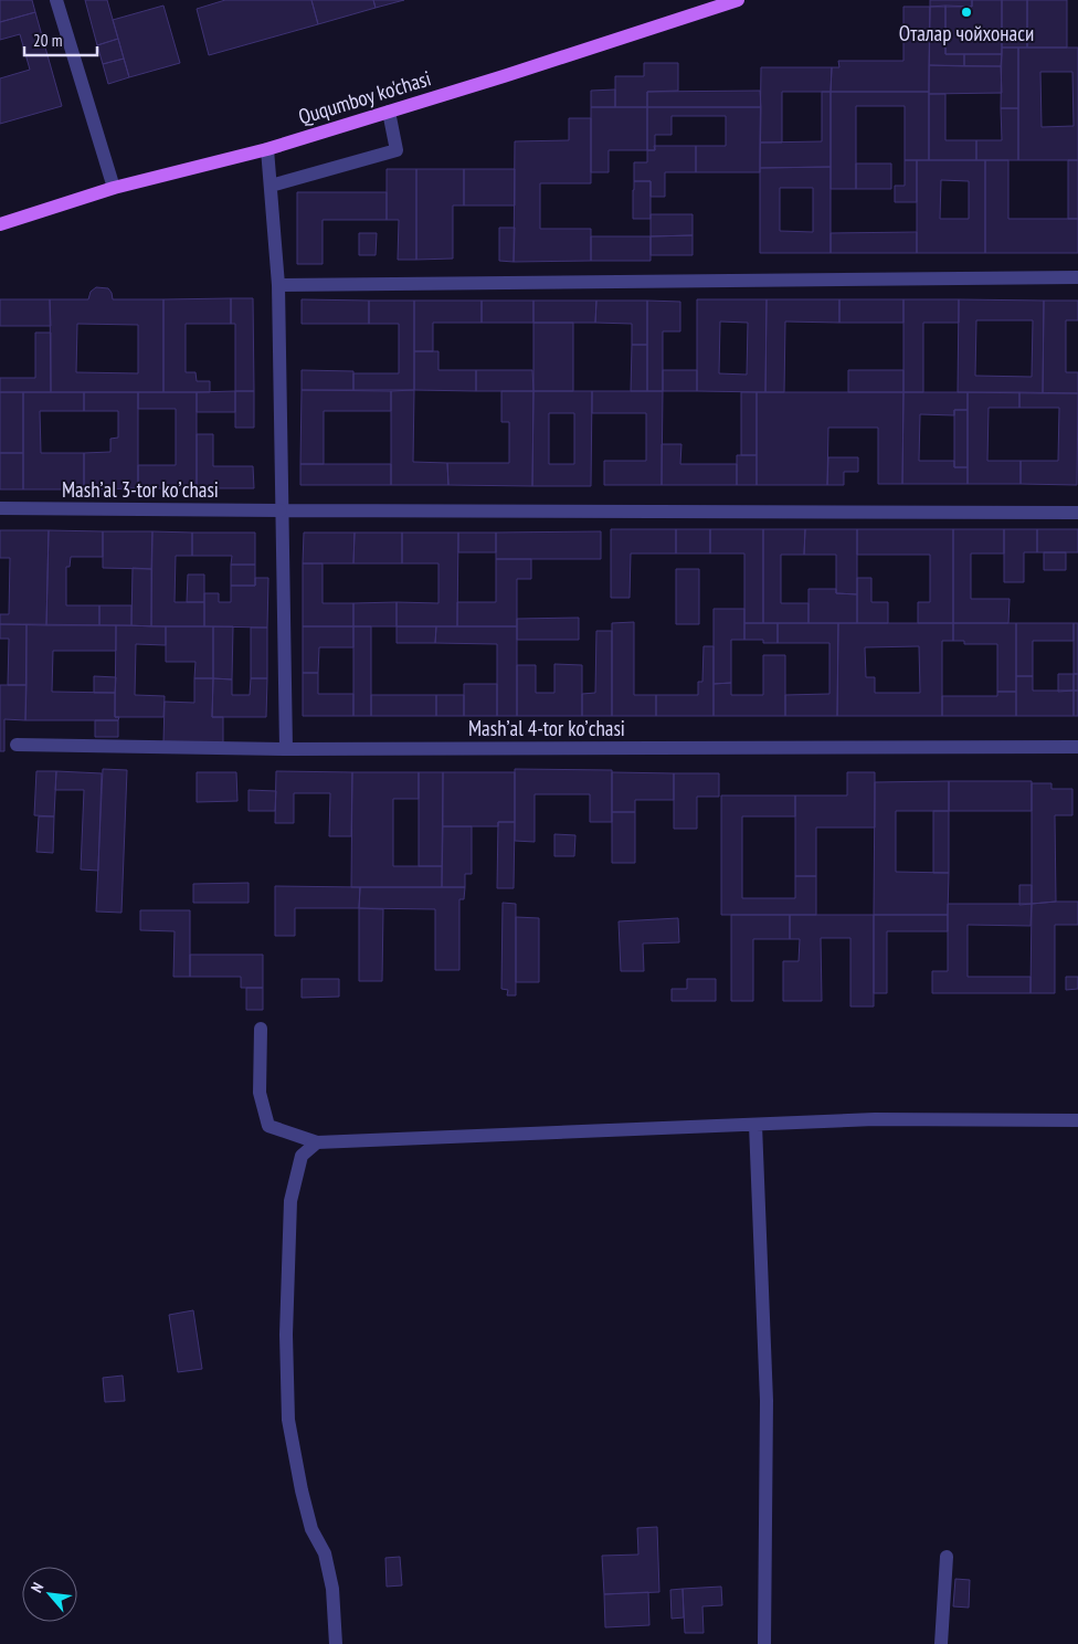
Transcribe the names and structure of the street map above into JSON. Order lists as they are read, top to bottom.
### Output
{
  "streets": {
    "main road": ["Ququmboy ko'chasi"],
    "street": ["Mashʼal 3-tor koʼchasi", "Mashʼal 4-tor koʼchasi"]
  },
  "places": ["Оталар чойхонаси"],
  "scale_bar": "20 m",
  "north": "top left"
}
